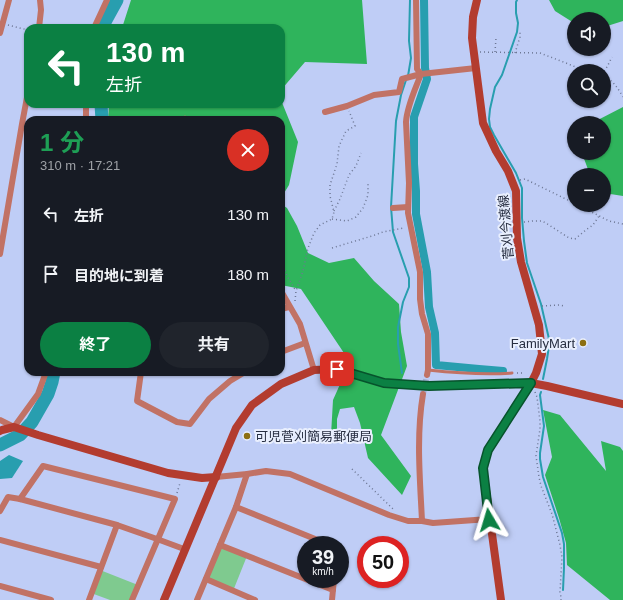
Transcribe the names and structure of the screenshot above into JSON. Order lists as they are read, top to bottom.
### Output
{
  "streets": {
    "street": ["菅刈今渡線"]
  },
  "places": ["FamilyMart", "可児菅刈簡易郵便局"],
  "page": {
    "map_buttons": ["+", "−"],
    "turn": ["130 m", "左折"],
    "heading": ["1 分", "310 m · 17:21"],
    "list": [
      {
        "name": "左折",
        "value": "130 m"
      },
      {
        "name": "目的地に到着",
        "value": "180 m"
      }
    ],
    "buttons": ["終了", "共有"],
    "speed": "39 km/h",
    "limit": "50"
  }
}
